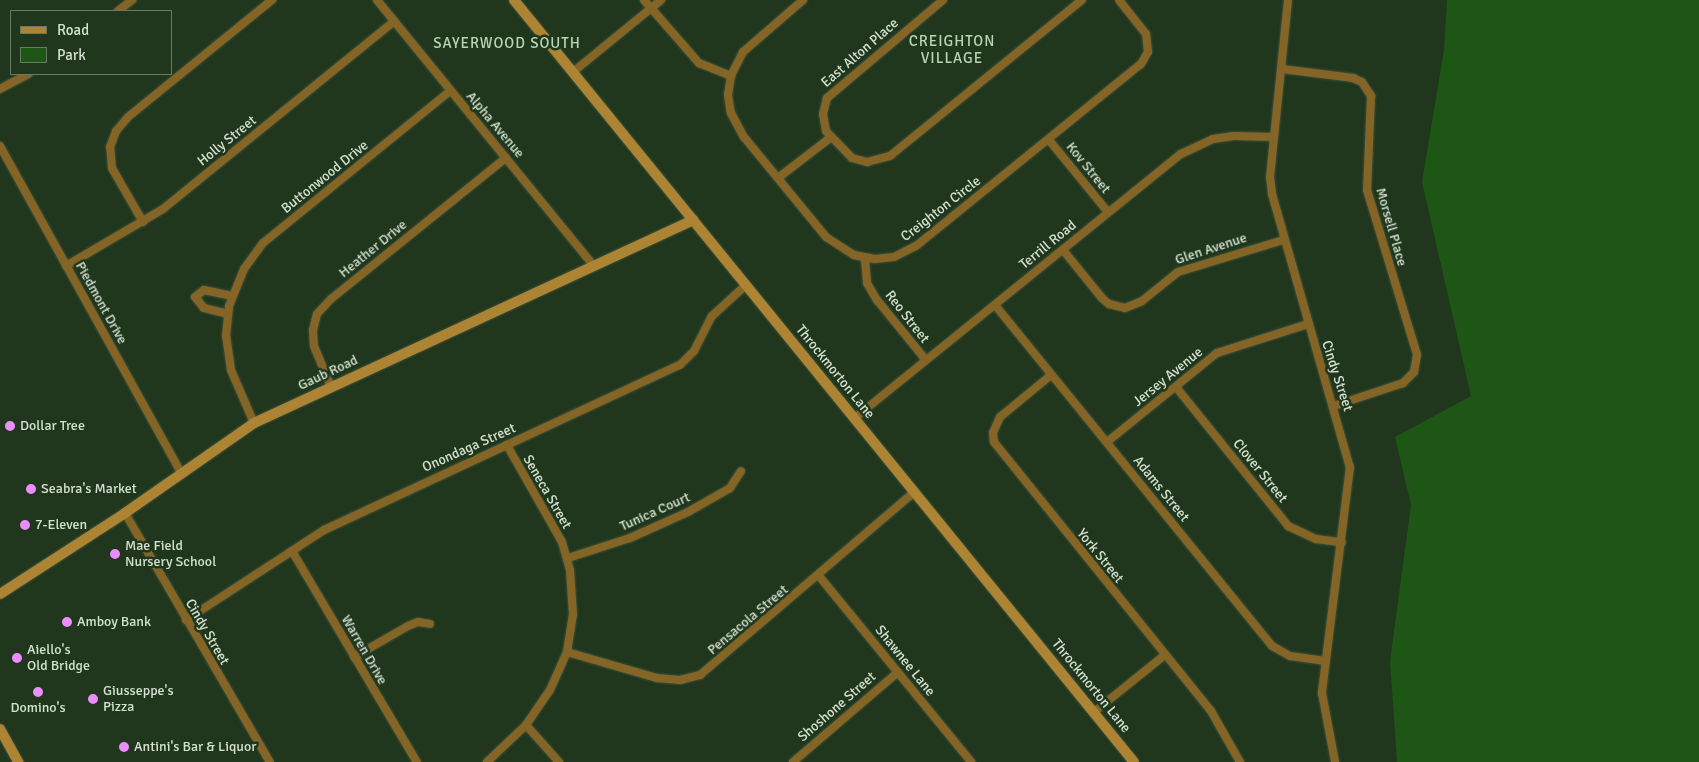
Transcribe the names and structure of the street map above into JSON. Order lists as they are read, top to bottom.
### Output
{
  "streets": {
    "street": [
      "East Alton Place",
      "Alpha Avenue",
      "Holly Street",
      "Kov Street",
      "Buttonwood Drive",
      "Creighton Circle",
      "Morsell Place",
      "Terrill Road",
      "Heather Drive",
      "Glen Avenue",
      "Piedmont Drive",
      "Reo Street",
      "Throckmorton Lane",
      "Gaub Road",
      "Cindy Street",
      "Jersey Avenue",
      "Onondaga Street",
      "Clover Street",
      "Adams Street",
      "Seneca Street",
      "Tunica Court",
      "York Street",
      "Pensacola Street",
      "Warren Drive",
      "Shawnee Lane",
      "Shoshone Street"
    ]
  },
  "crossings": [
    ["Alpha Avenue", "Holly Street"],
    ["Alpha Avenue", "Buttonwood Drive"],
    ["Alpha Avenue", "Heather Drive"],
    ["Alpha Avenue", "Gaub Road"],
    ["Holly Street", "Piedmont Drive"],
    ["Kov Street", "Creighton Circle"],
    ["Kov Street", "Terrill Road"],
    ["Buttonwood Drive", "Gaub Road"],
    ["Creighton Circle", "Reo Street"],
    ["Morsell Place", "Cindy Street"],
    ["Terrill Road", "Glen Avenue"],
    ["Terrill Road", "Reo Street"],
    ["Terrill Road", "Throckmorton Lane"],
    ["Terrill Road", "Cindy Street"],
    ["Terrill Road", "Adams Street"],
    ["Heather Drive", "Gaub Road"],
    ["Glen Avenue", "Cindy Street"],
    ["Piedmont Drive", "Gaub Road"],
    ["Throckmorton Lane", "Gaub Road"],
    ["Throckmorton Lane", "Onondaga Street"],
    ["Throckmorton Lane", "Pensacola Street"],
    ["Gaub Road", "Cindy Street"],
    ["Cindy Street", "Jersey Avenue"],
    ["Cindy Street", "Onondaga Street"],
    ["Cindy Street", "Clover Street"],
    ["Cindy Street", "Adams Street"],
    ["Jersey Avenue", "Clover Street"],
    ["Jersey Avenue", "Adams Street"],
    ["Onondaga Street", "Seneca Street"],
    ["Onondaga Street", "Warren Drive"],
    ["Adams Street", "York Street"],
    ["Seneca Street", "Tunica Court"],
    ["Seneca Street", "Pensacola Street"],
    ["Pensacola Street", "Shawnee Lane"],
    ["Shawnee Lane", "Shoshone Street"]
  ],
  "districts": ["CREIGHTON VILLAGE", "SAYERWOOD SOUTH"],
  "places": [
    "Dollar Tree",
    "Seabra's Market",
    "7-Eleven",
    "Mae Field Nursery School",
    "Amboy Bank",
    "Aiello's Old Bridge",
    "Domino's",
    "Giusseppe's Pizza",
    "Antini's Bar & Liquor"
  ],
  "legend": ["Road", "Park"]
}
